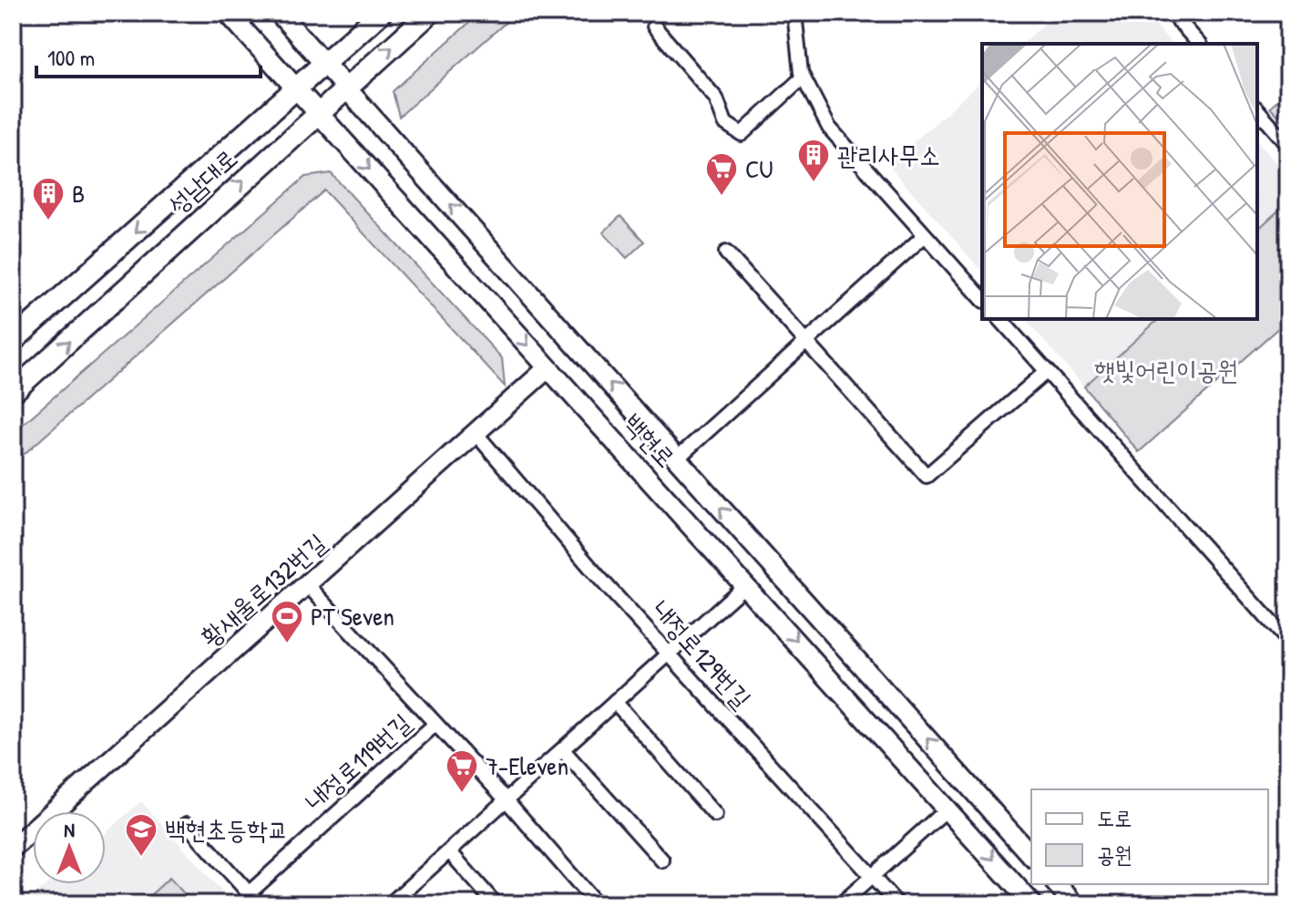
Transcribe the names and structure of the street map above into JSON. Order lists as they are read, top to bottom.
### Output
{
  "streets": {
    "main road": ["성남대로", "백현로", "황새울로132번길"],
    "street": ["내정로129번길", "내정로119번길"]
  },
  "crossings": [
    ["성남대로", "백현로"],
    ["백현로", "황새울로132번길"],
    ["황새울로132번길", "내정로129번길"],
    ["황새울로132번길", "내정로119번길"]
  ],
  "parks": ["햇빛어린이공원"],
  "places": {
    "building": ["관리사무소", "B"],
    "supermarket": ["CU", "7-Eleven"],
    "sports": ["PT Seven"],
    "school or university": ["백현초등학교"]
  },
  "legend": ["도로", "공원"],
  "scale_bar": "100 m",
  "north": "top"
}
